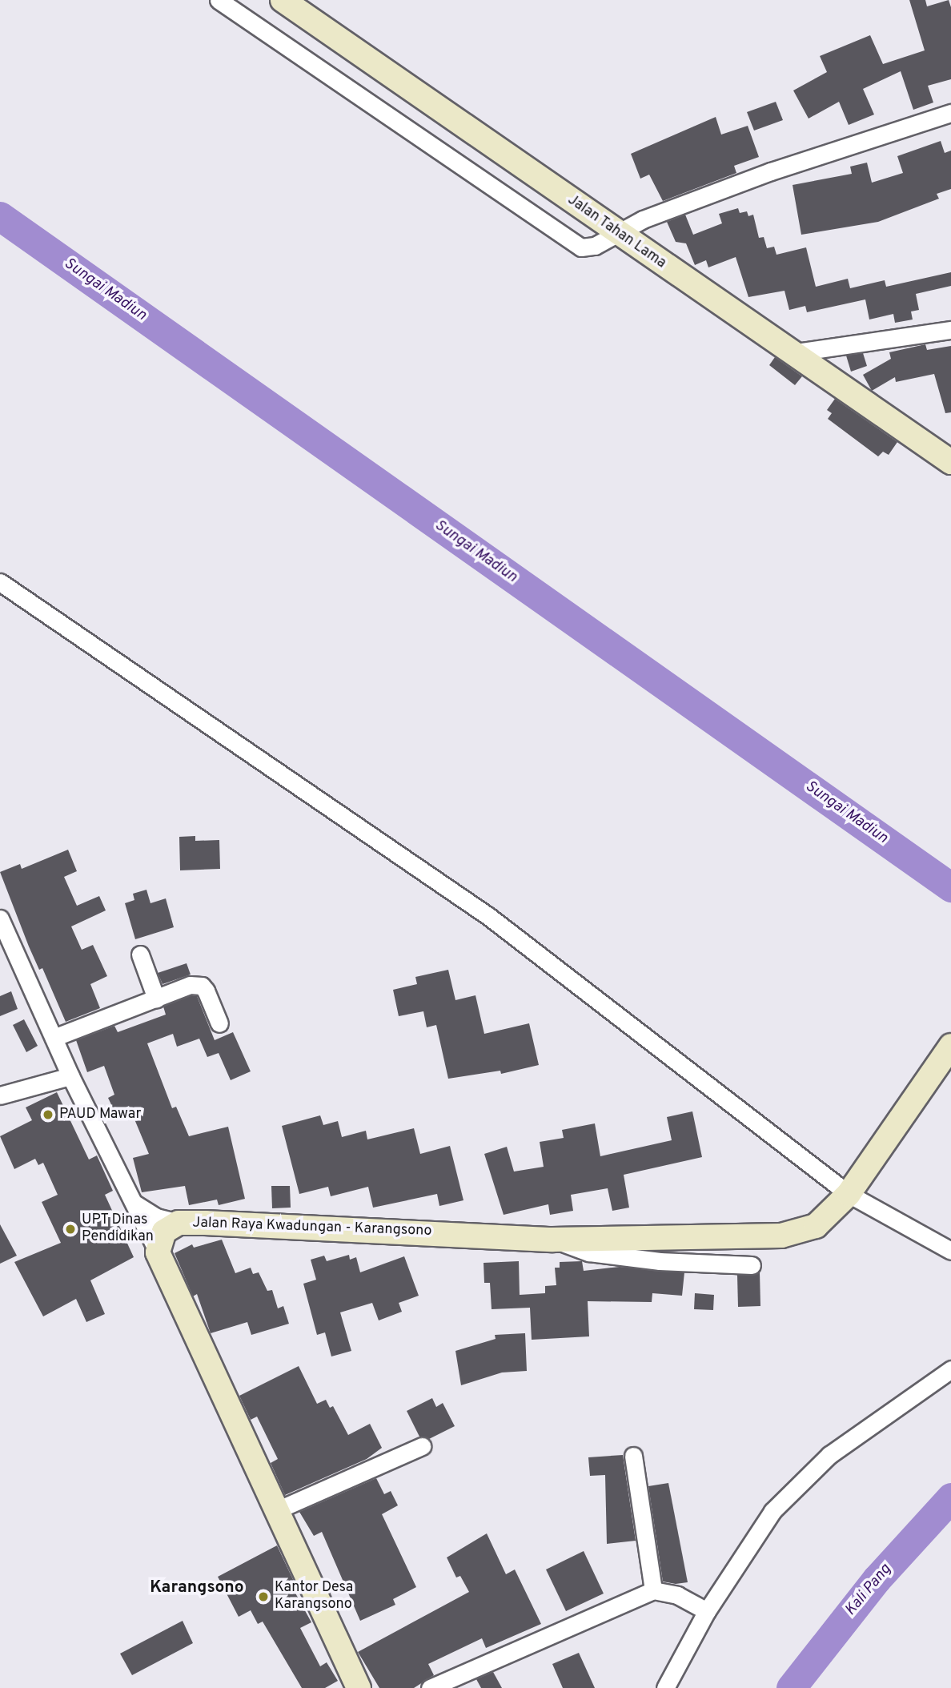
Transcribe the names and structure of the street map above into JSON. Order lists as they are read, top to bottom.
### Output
{
  "streets": {
    "main road": ["Jalan Tahan Lama", "Jalan Raya Kwadungan - Karangsono"]
  },
  "districts": ["Karangsono"],
  "water": ["Sungai Madiun", "Kali Pang"],
  "places": ["PAUD Mawar", "UPT Dinas Pendidikan", "Kantor Desa Karangsono"]
}
